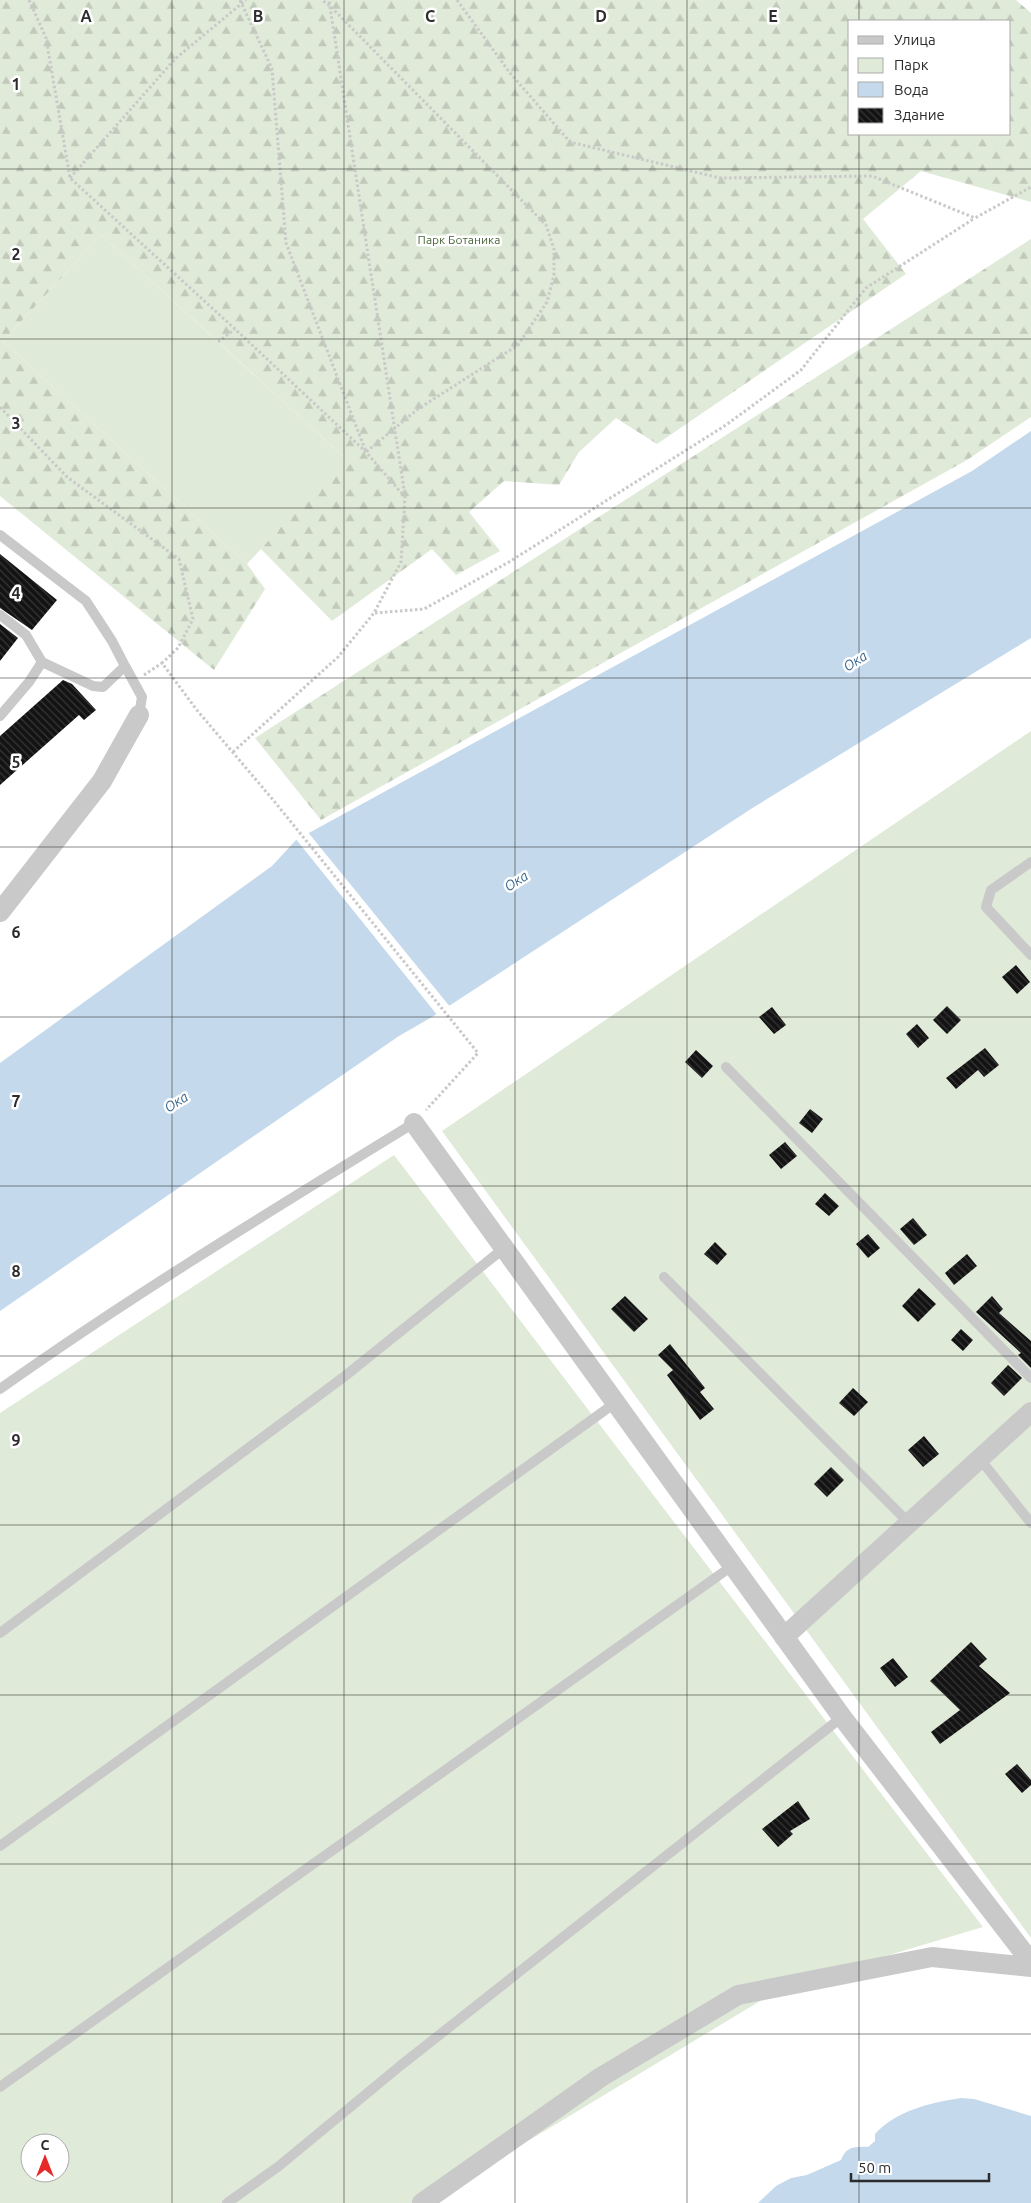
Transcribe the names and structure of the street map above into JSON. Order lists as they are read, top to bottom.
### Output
{
  "water": ["Ока"],
  "parks": ["Парк Ботаника"],
  "legend": [
    "Улица",
    "Парк",
    "Вода",
    "Здание"
  ],
  "scale_bar": "50 m",
  "north": "top",
  "grid": {
    "columns": [
      "A",
      "B",
      "C",
      "D",
      "E"
    ],
    "rows": [
      "1",
      "2",
      "3",
      "4",
      "5",
      "6",
      "7",
      "8",
      "9"
    ]
  }
}
